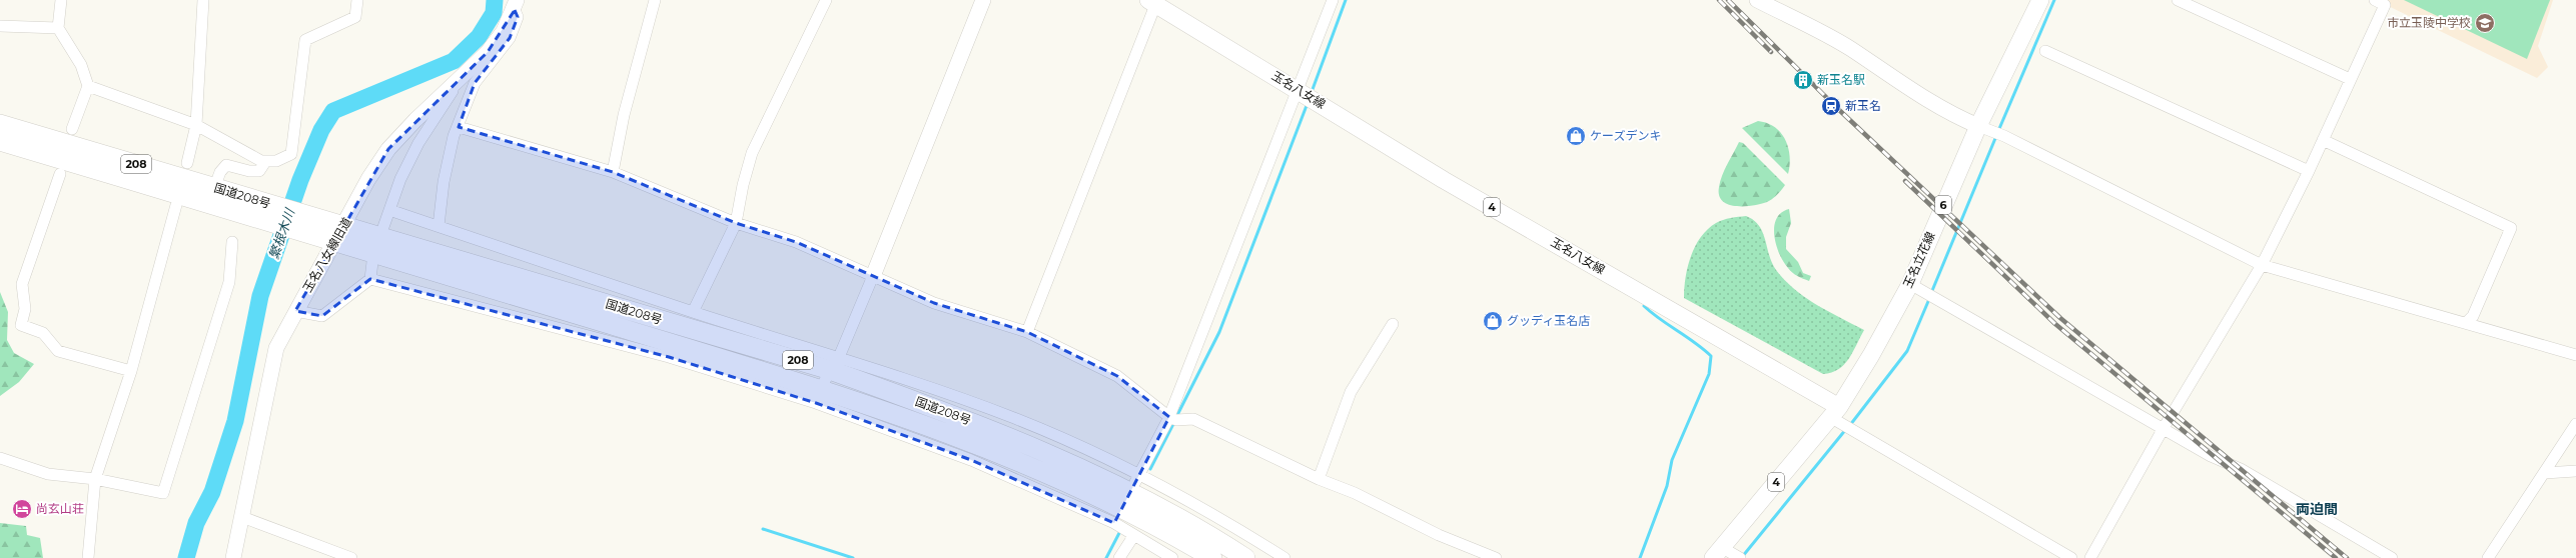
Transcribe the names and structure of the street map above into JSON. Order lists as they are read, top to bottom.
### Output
{
  "streets": {
    "highway": ["208", "国道208号"],
    "main road": [
      "玉名八女線",
      "6",
      "4",
      "玉名立花線"
    ],
    "street": ["玉名八女線旧道"]
  },
  "crossings": [
    ["玉名八女線", "4"],
    ["玉名八女線", "玉名立花線"],
    ["国道208号", "玉名八女線旧道"],
    ["4", "玉名立花線"]
  ],
  "districts": ["両迫間"],
  "water": ["繁根木川"],
  "places": {
    "school or university": ["市立玉陵中学校"],
    "building": ["新玉名駅"],
    "station": ["新玉名"],
    "shop": ["ケーズデンキ", "グッディ玉名店"],
    "hotel": ["尚玄山荘"]
  }
}
